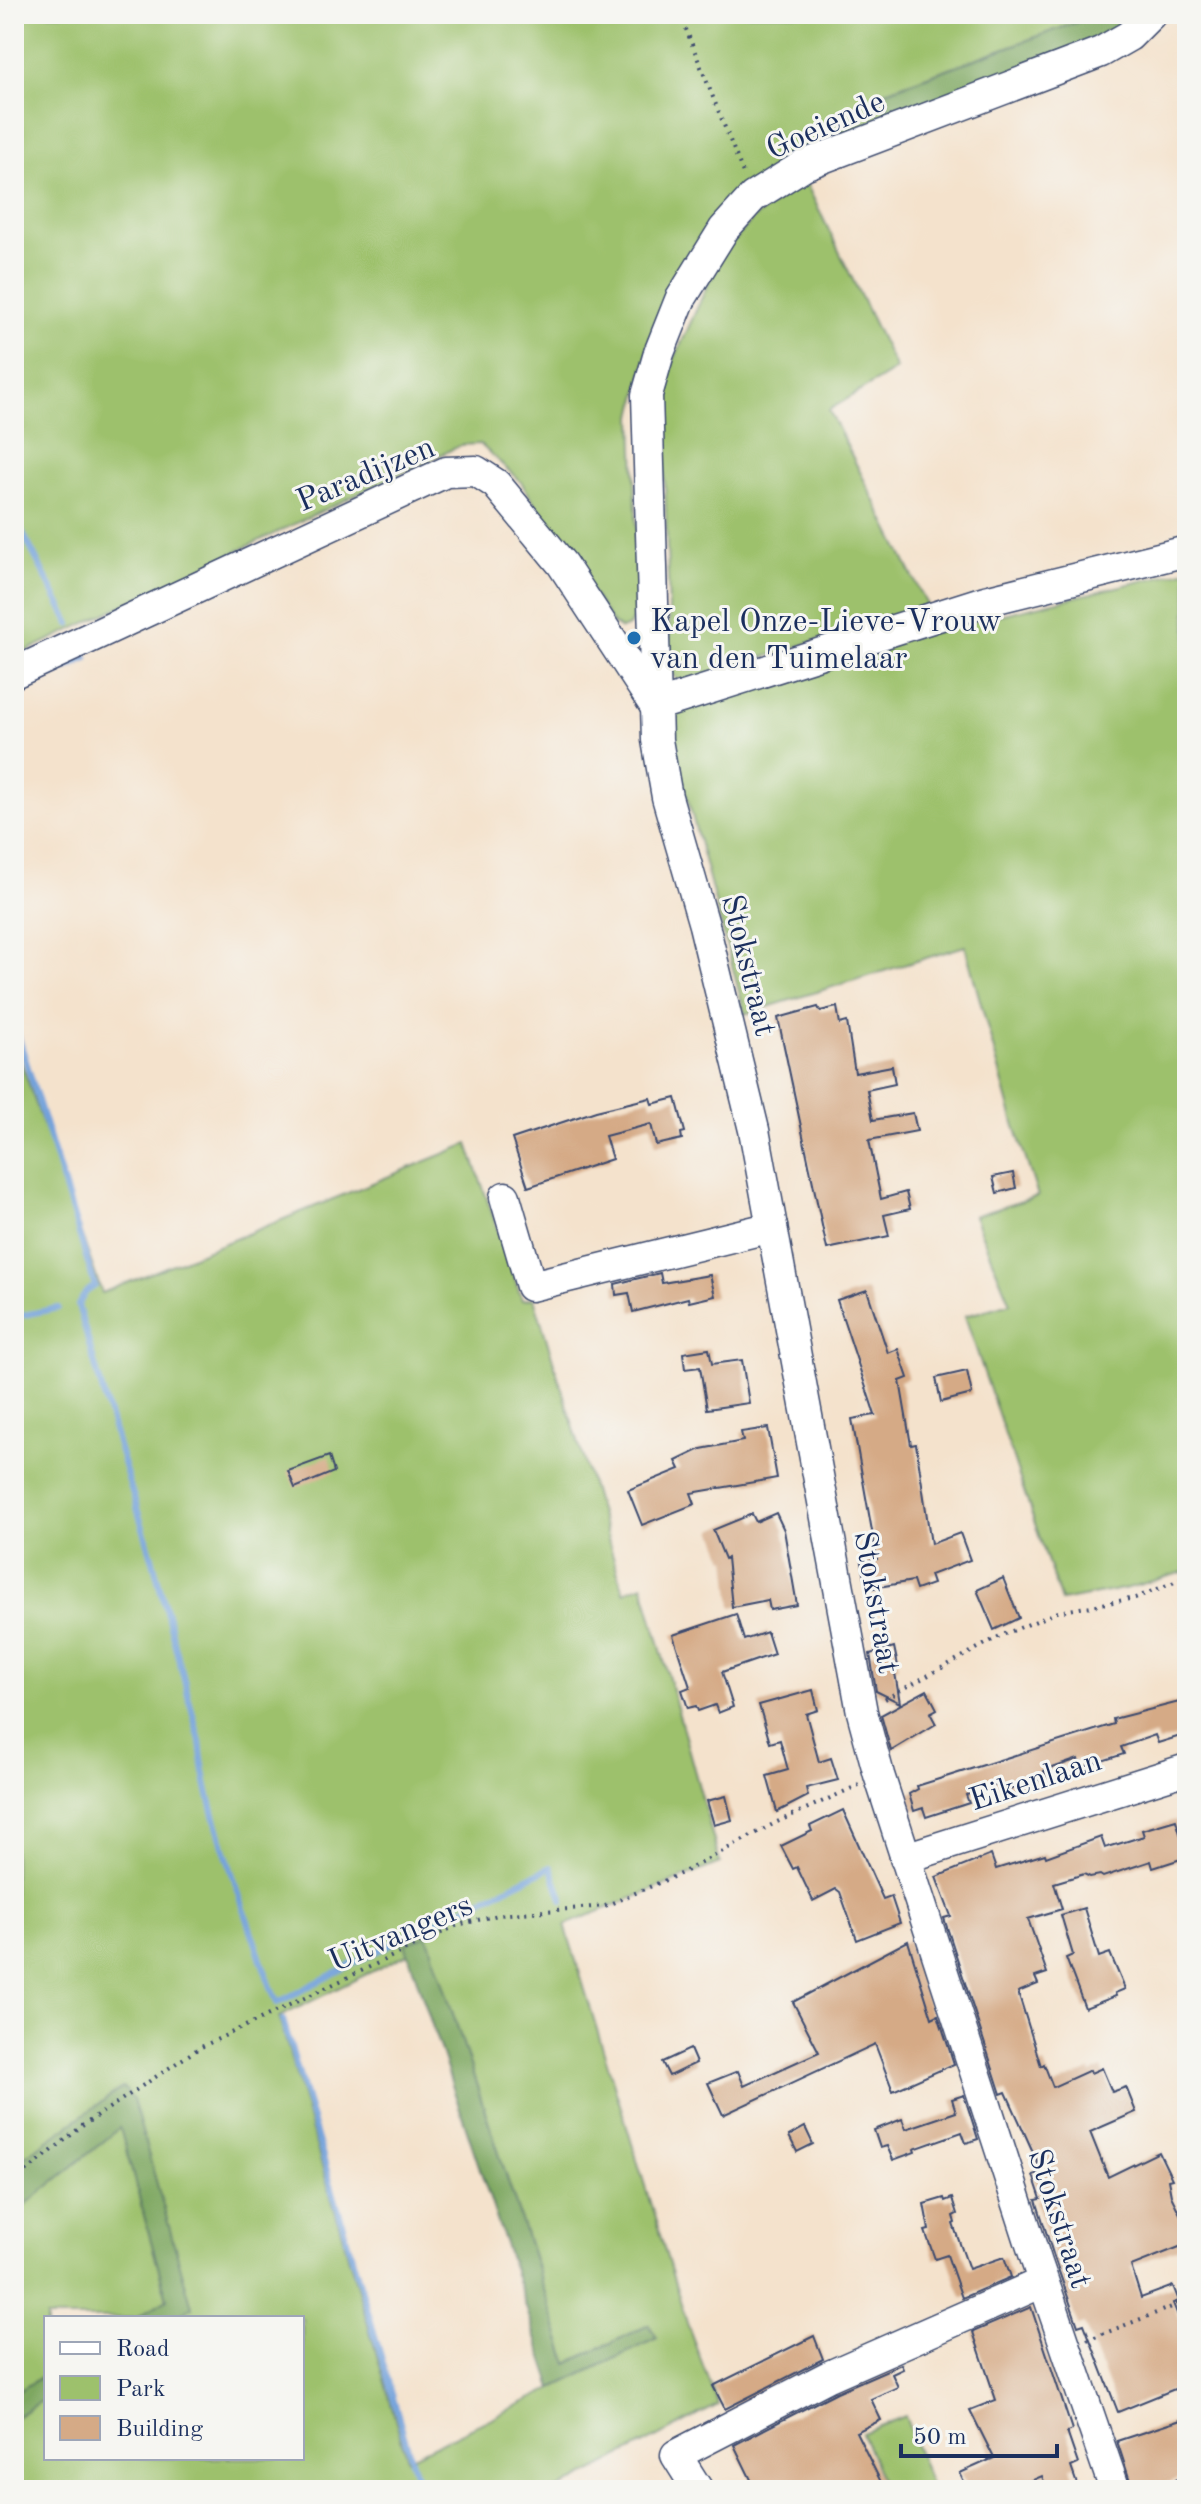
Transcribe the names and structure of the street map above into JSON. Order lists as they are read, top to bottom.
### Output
{
  "streets": {
    "street": [
      "Goeiende",
      "Paradijzen",
      "Stokstraat",
      "Eikenlaan"
    ],
    "path": ["Uitvangers"]
  },
  "crossings": [
    ["Goeiende", "Paradijzen"],
    ["Goeiende", "Stokstraat"],
    ["Paradijzen", "Stokstraat"],
    ["Stokstraat", "Eikenlaan"],
    ["Stokstraat", "Uitvangers"]
  ],
  "places": ["Kapel Onze-Lieve-Vrouw van den Tuimelaar"],
  "legend": ["Road", "Park", "Building"],
  "scale_bar": "50 m"
}
